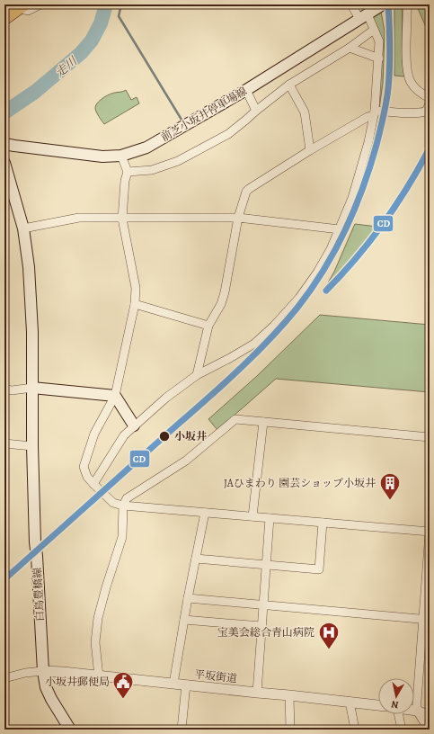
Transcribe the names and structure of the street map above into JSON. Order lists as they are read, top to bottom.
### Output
{
  "streets": {
    "main road": ["前芝小坂井停車場線", "白鳥豊橋線"],
    "street": ["平坂街道"]
  },
  "crossings": [
    ["白鳥豊橋線", "平坂街道"]
  ],
  "water": ["走川"],
  "places": {
    "other": ["小坂井"],
    "building": ["JAひまわり 園芸ショップ小坂井"],
    "hospital": ["宝美会総合青山病院"],
    "public building": ["小坂井郵便局"]
  },
  "lines": ["transit line CD"],
  "north": "bottom"
}
